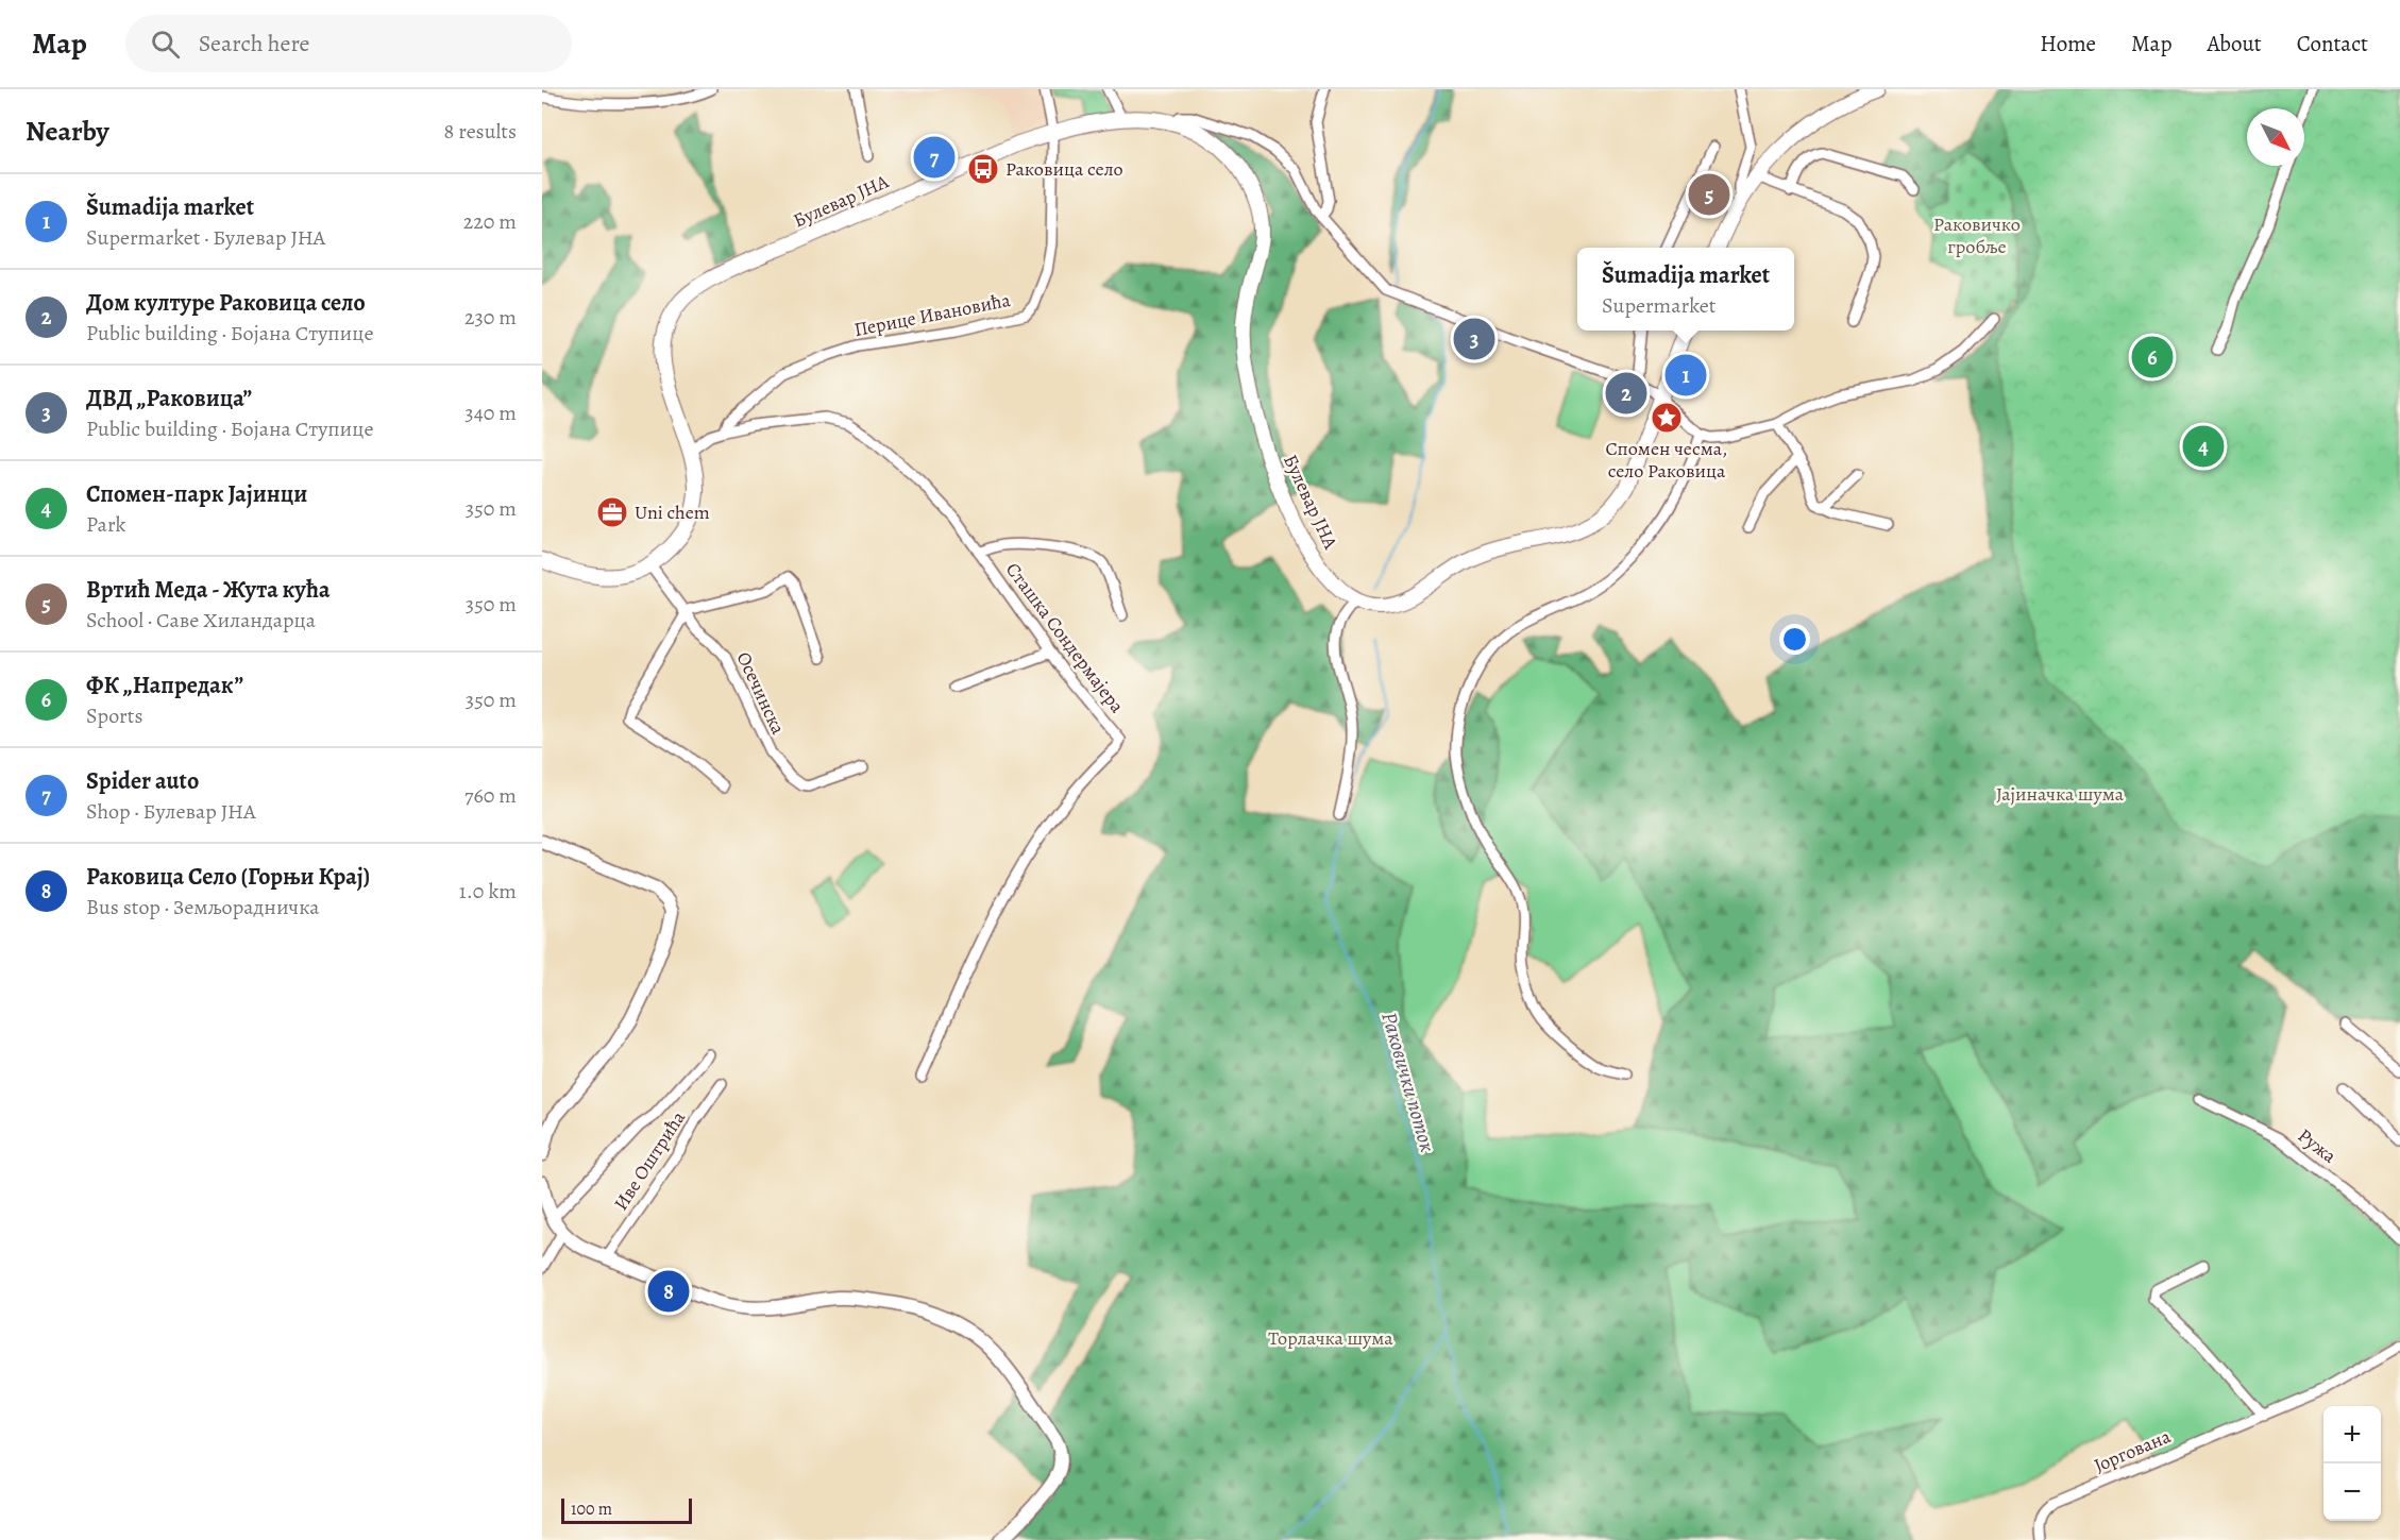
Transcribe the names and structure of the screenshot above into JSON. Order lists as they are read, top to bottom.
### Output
{
  "streets": {
    "main road": ["Булевар ЈНА"],
    "street": [
      "Перице Ивановића",
      "Сташка Сондермајера",
      "Осечинска",
      "Ружа",
      "Иве Оштрића",
      "Јоргована"
    ]
  },
  "crossings": [
    ["Булевар ЈНА", "Перице Ивановића"],
    ["Булевар ЈНА", "Осечинска"],
    ["Перице Ивановића", "Сташка Сондермајера"]
  ],
  "water": ["Раковички поток"],
  "parks": ["Раковичко гробље", "Јајиначка шума", "Торлачка шума"],
  "places": {
    "bus stop": ["Раковица село"],
    "place": ["Спомен чесма, село Раковица"],
    "office": ["Uni chem"]
  },
  "scale_bar": "100 m",
  "north": "bottom right",
  "page": {
    "header": "Map",
    "search": "Search here",
    "nav": [
      "Home",
      "Map",
      "About",
      "Contact"
    ],
    "heading": ["Nearby", "8 results"],
    "pins": [
      "7",
      "5",
      "3",
      "6",
      "1",
      "2",
      "4",
      "8"
    ],
    "list": [
      {
        "mark": "1",
        "name": "Šumadija market",
        "note": "Supermarket · Булевар ЈНА",
        "value": "220 m"
      },
      {
        "mark": "2",
        "name": "Дом културе Раковица село",
        "note": "Public building · Бојана Ступице",
        "value": "230 m"
      },
      {
        "mark": "3",
        "name": "ДВД „Раковица”",
        "note": "Public building · Бојана Ступице",
        "value": "340 m"
      },
      {
        "mark": "4",
        "name": "Спомен-парк Јајинци",
        "note": "Park",
        "value": "350 m"
      },
      {
        "mark": "5",
        "name": "Вртић Меда - Жута кућа",
        "note": "School · Саве Хиландарца",
        "value": "350 m"
      },
      {
        "mark": "6",
        "name": "ФК „Напредак”",
        "note": "Sports",
        "value": "350 m"
      },
      {
        "mark": "7",
        "name": "Spider auto",
        "note": "Shop · Булевар ЈНА",
        "value": "760 m"
      },
      {
        "mark": "8",
        "name": "Раковица Село (Горњи Крај)",
        "note": "Bus stop · Земљорадничка",
        "value": "1.0 km"
      }
    ],
    "popup": ["Šumadija market", "Supermarket"],
    "map_buttons": ["+", "−"],
    "scale": "100 m"
  }
}
